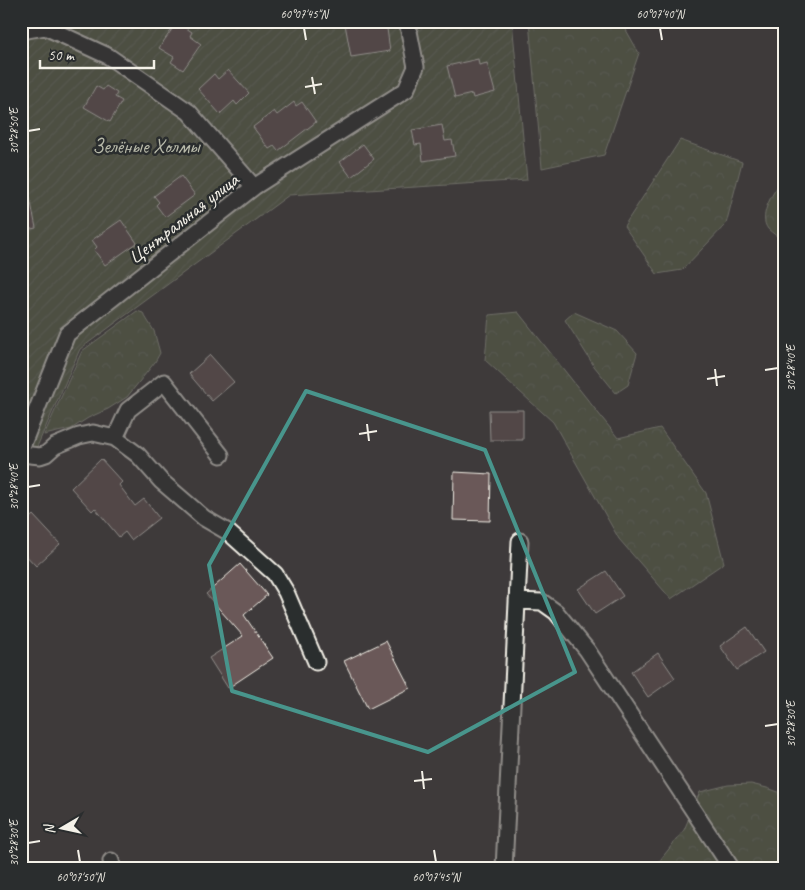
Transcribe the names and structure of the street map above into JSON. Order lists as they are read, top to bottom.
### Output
{
  "streets": {
    "street": ["Центральная улица"]
  },
  "parks": ["Зелёные Холмы"],
  "scale_bar": "50 m",
  "north": "left",
  "coordinates": [
    "60°07'45\"N",
    "60°07'40\"N",
    "30°28'50\"E",
    "30°28'40\"E",
    "30°28'30\"E",
    "60°07'50\"N"
  ]
}
